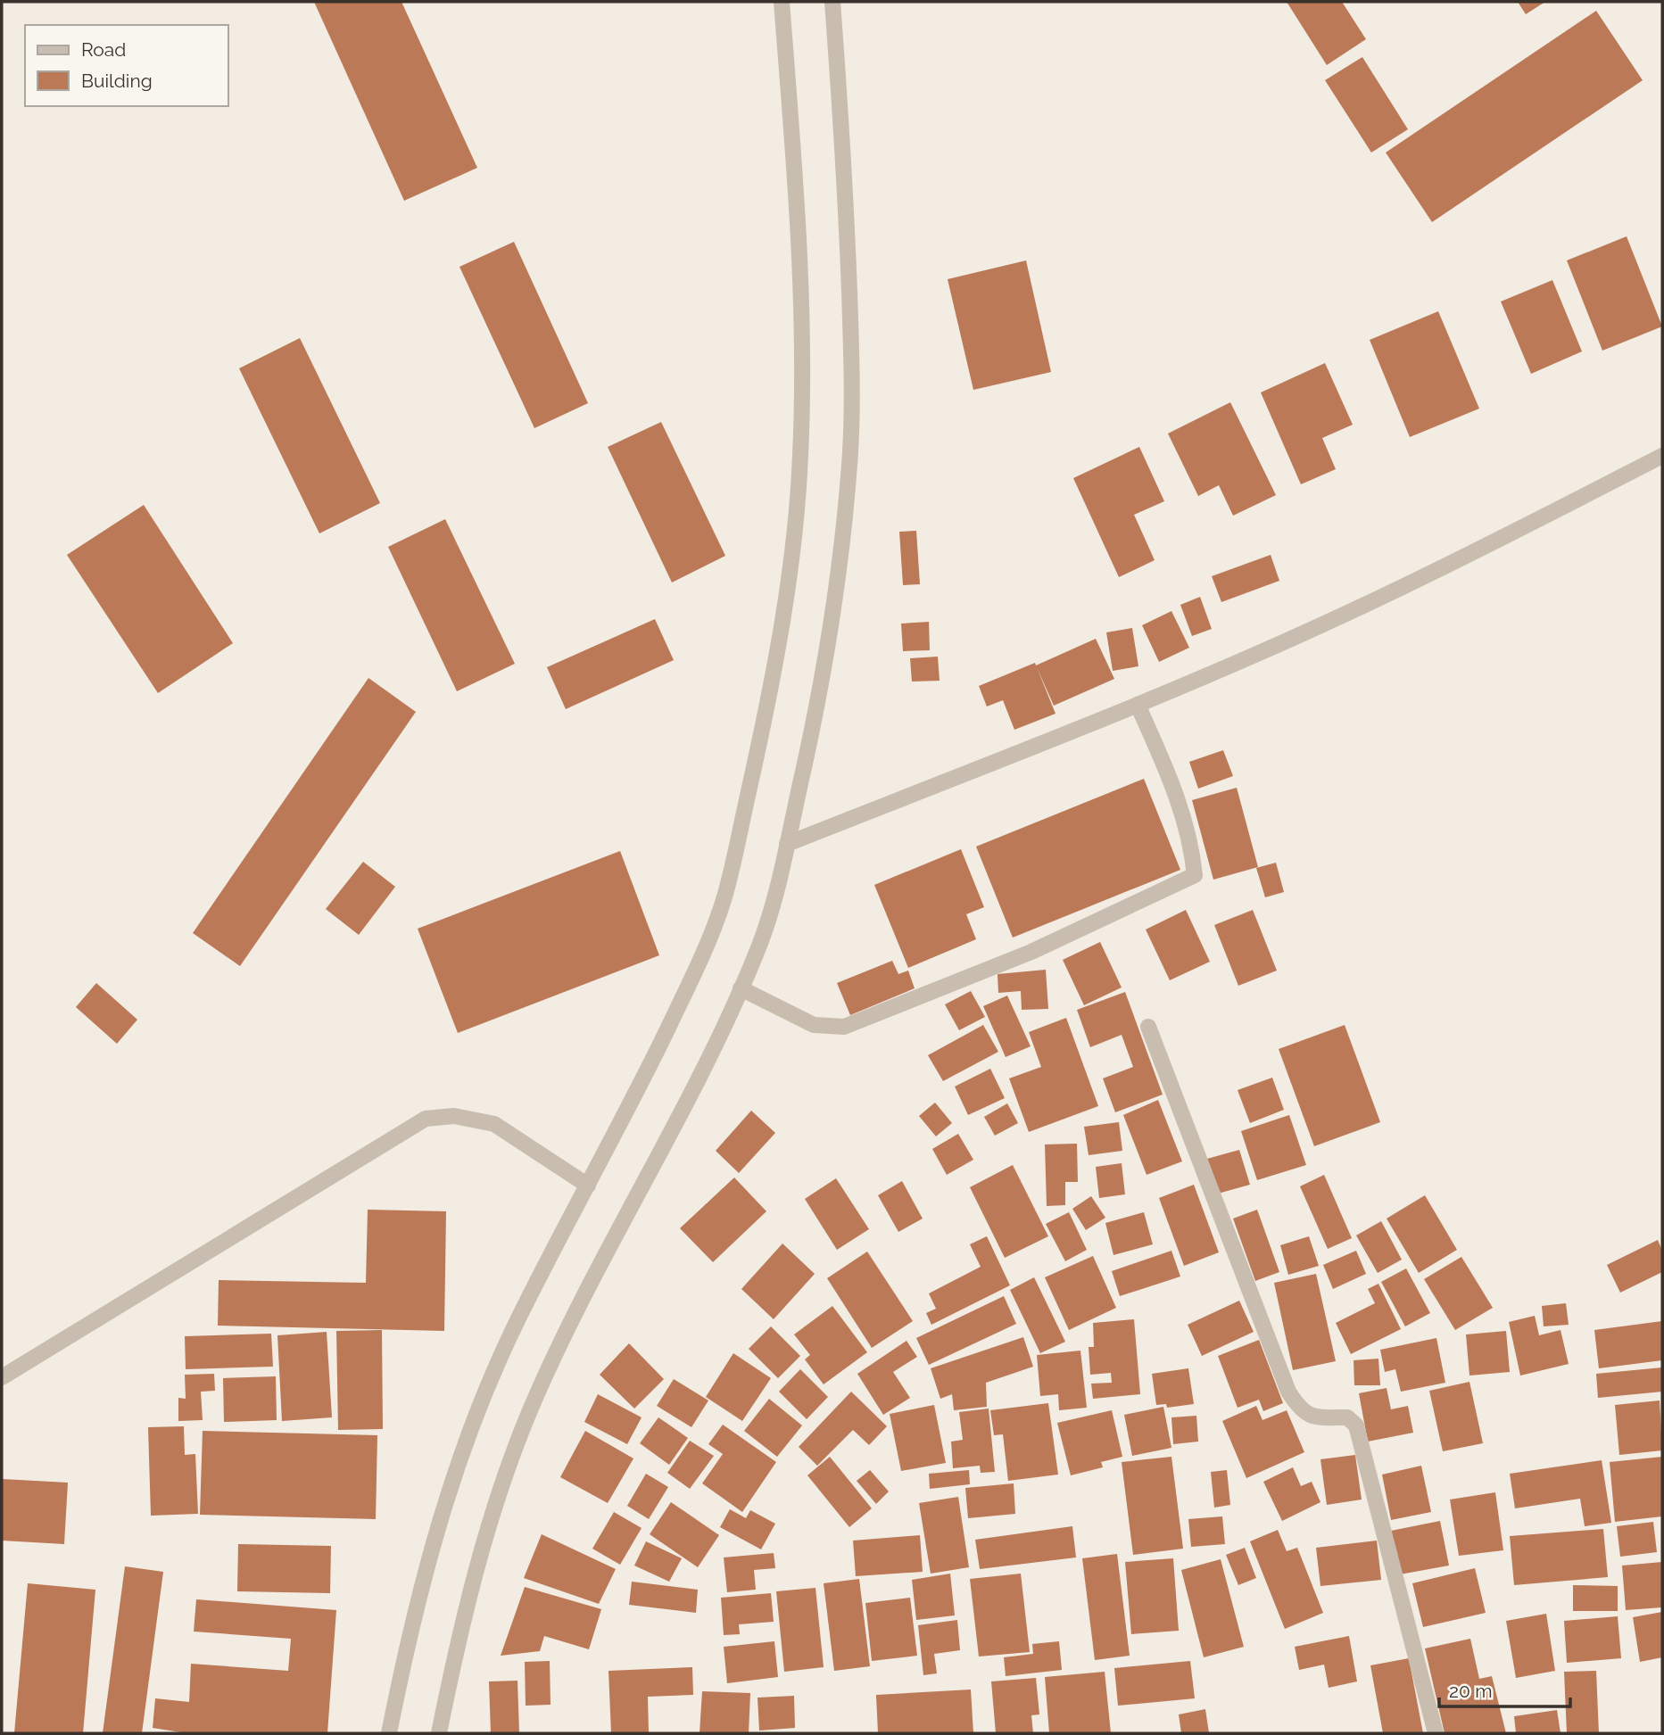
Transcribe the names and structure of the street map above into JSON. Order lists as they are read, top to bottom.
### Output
{
  "legend": ["Road", "Building"],
  "scale_bar": "20 m"
}
